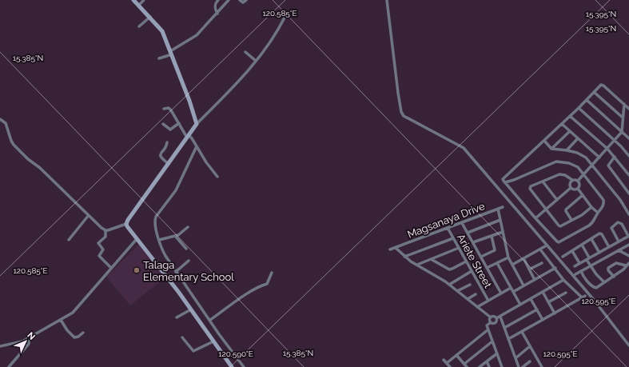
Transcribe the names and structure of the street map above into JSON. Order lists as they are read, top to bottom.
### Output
{
  "streets": {
    "street": ["Magsanaya Drive", "Ariete Street"]
  },
  "crossings": [
    ["Magsanaya Drive", "Ariete Street"]
  ],
  "places": ["Talaga Elementary School"],
  "north": "top right",
  "coordinates": [
    "120.585°E",
    "15.395°N",
    "15.385°N",
    "120.595°E",
    "120.590°E"
  ]
}
